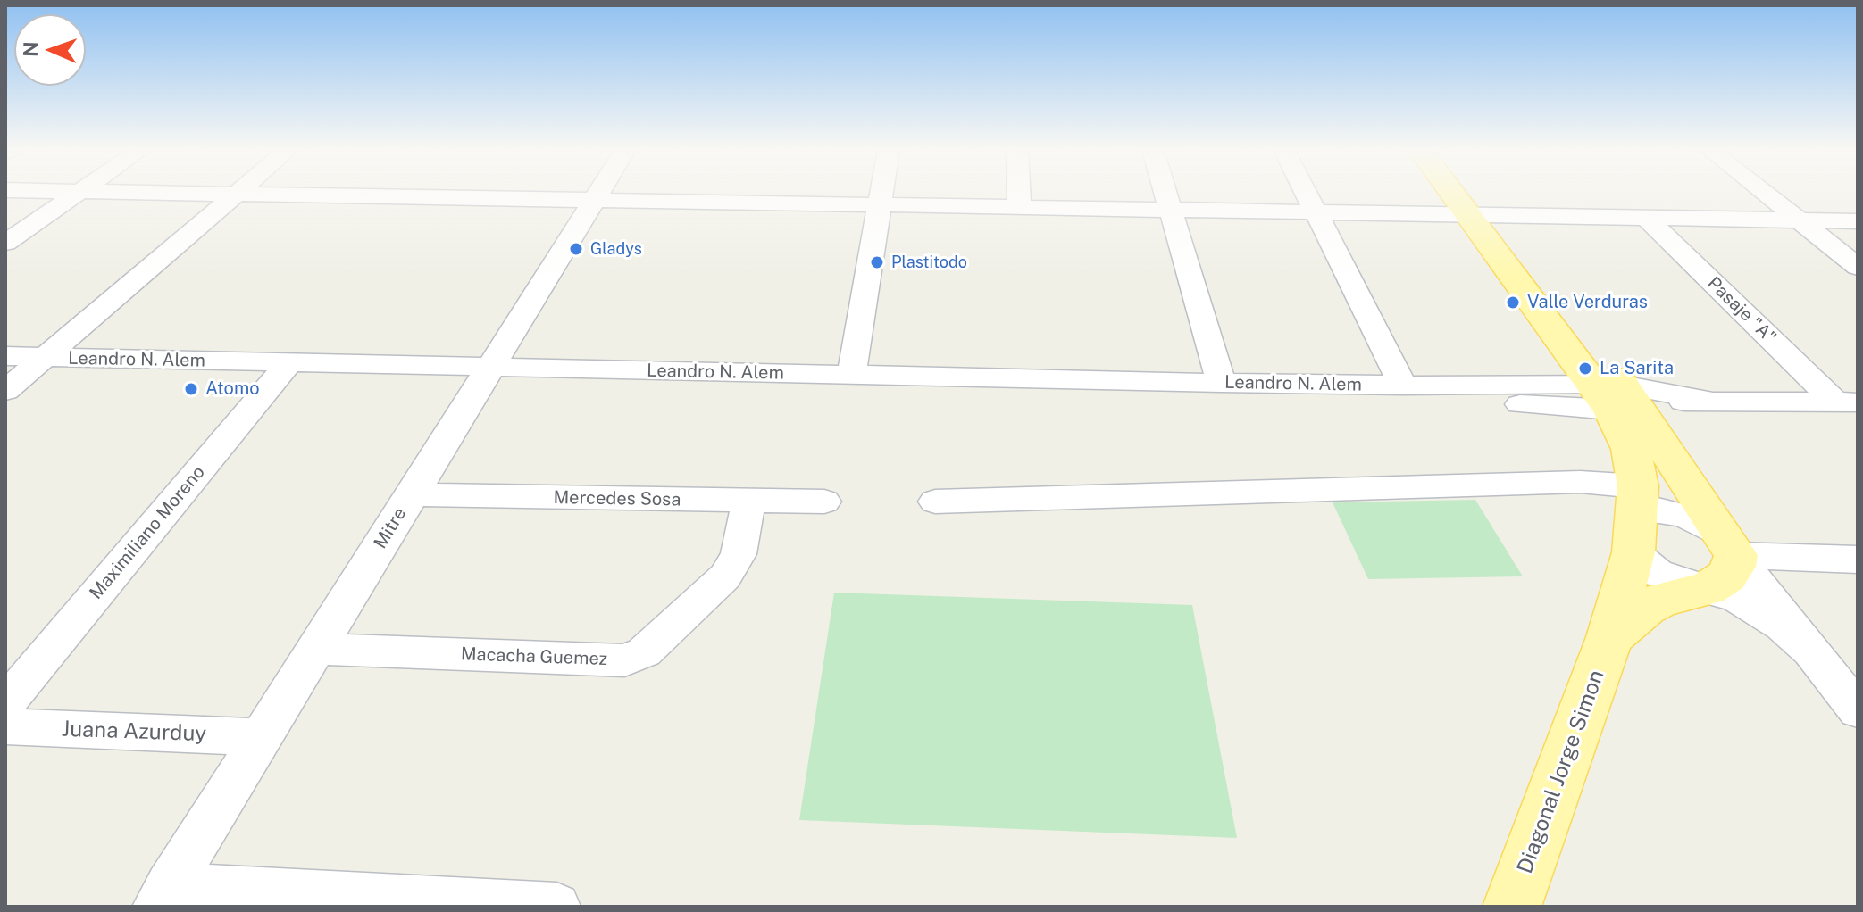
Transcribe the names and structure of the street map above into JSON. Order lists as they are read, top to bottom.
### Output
{
  "streets": {
    "main road": ["Diagonal Jorge Simon"],
    "street": [
      "Pasaje \"A\"",
      "Leandro N. Alem",
      "Mercedes Sosa",
      "Mitre",
      "Maximiliano Moreno",
      "Macacha Guemez",
      "Juana Azurduy"
    ]
  },
  "crossings": [
    ["Pasaje \"A\"", "Leandro N. Alem"],
    ["Leandro N. Alem", "Mitre"],
    ["Leandro N. Alem", "Maximiliano Moreno"],
    ["Leandro N. Alem", "Diagonal Jorge Simon"],
    ["Mercedes Sosa", "Mitre"],
    ["Mercedes Sosa", "Macacha Guemez"],
    ["Mitre", "Macacha Guemez"],
    ["Mitre", "Juana Azurduy"]
  ],
  "places": [
    "Gladys",
    "Plastitodo",
    "Valle Verduras",
    "La Sarita",
    "Atomo"
  ],
  "north": "left"
}
